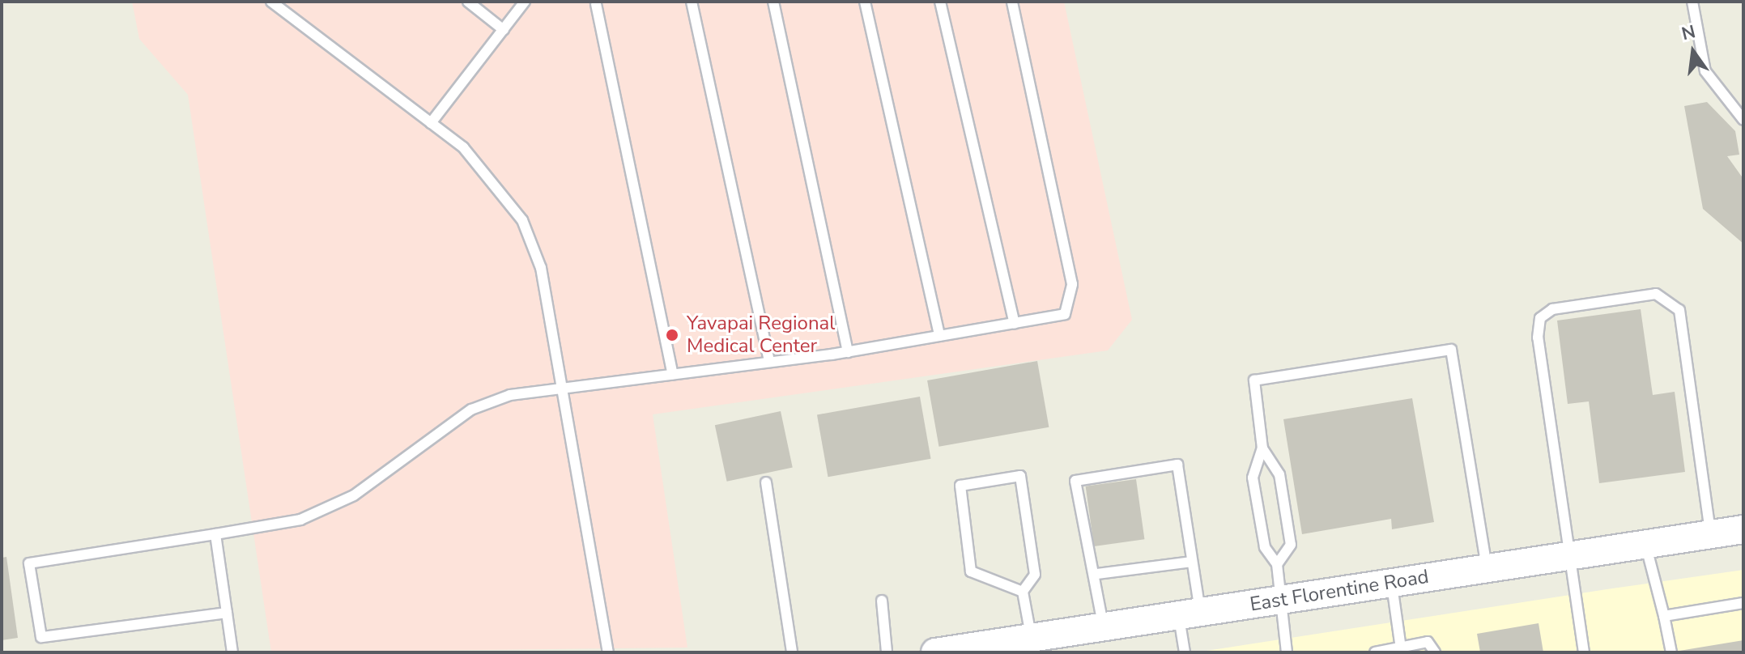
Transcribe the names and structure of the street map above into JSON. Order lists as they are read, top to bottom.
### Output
{
  "streets": {
    "street": ["East Florentine Road"]
  },
  "places": ["Yavapai Regional Medical Center"],
  "north": "top"
}
